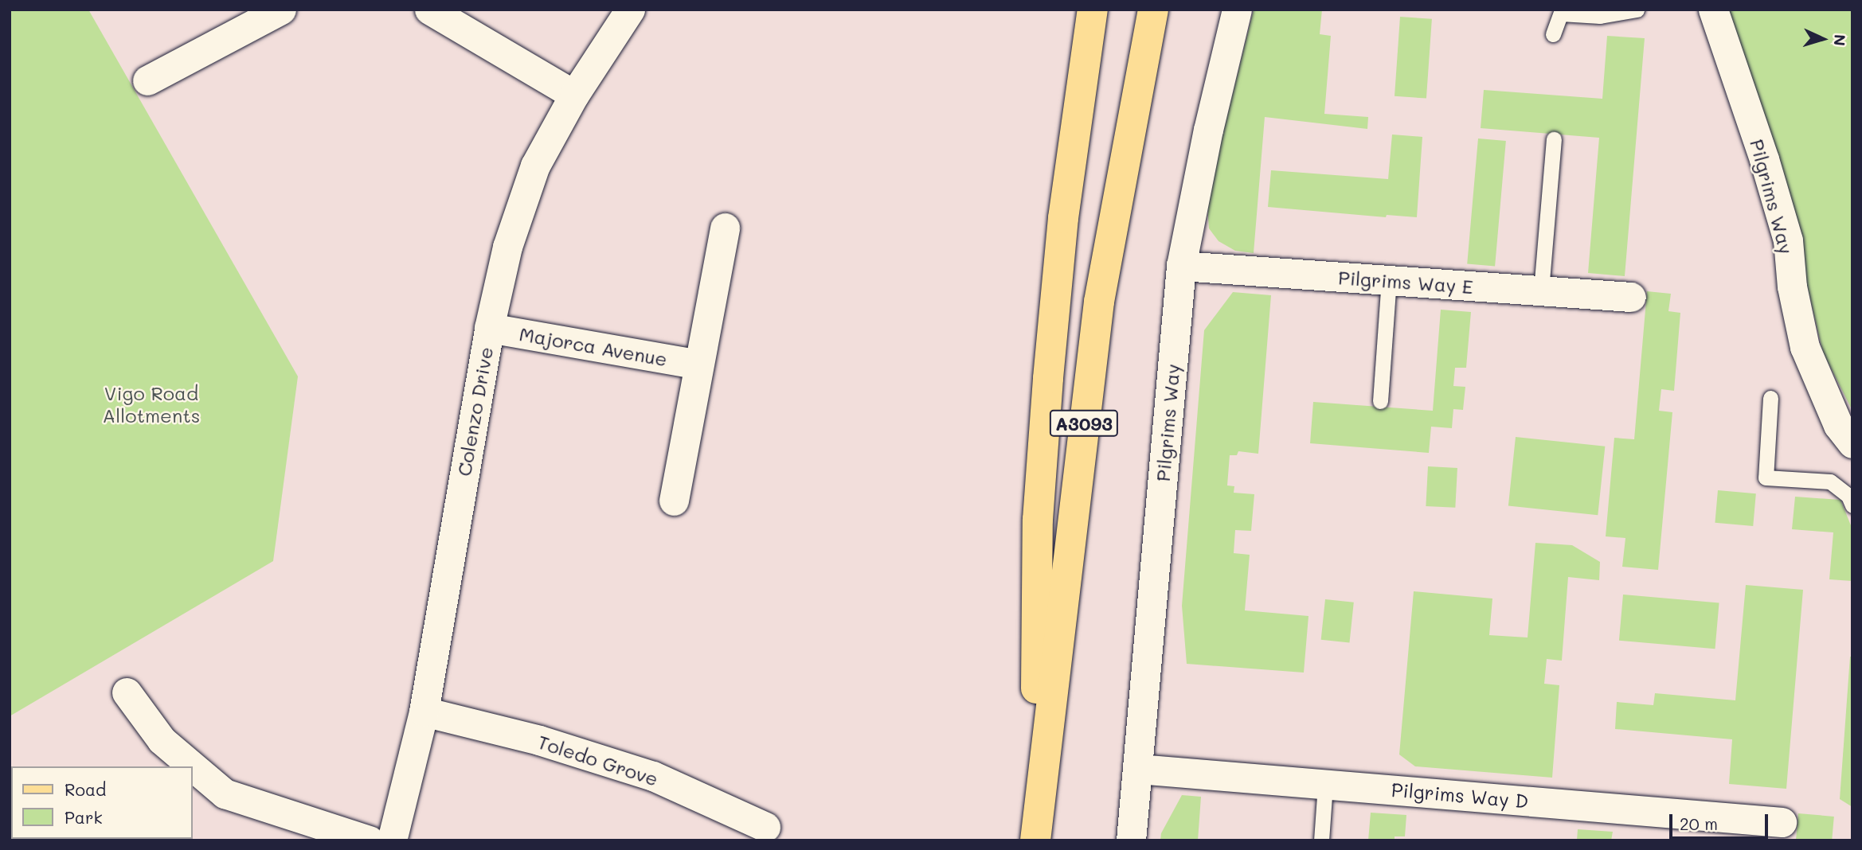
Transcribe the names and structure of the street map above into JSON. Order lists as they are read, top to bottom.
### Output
{
  "streets": {
    "main road": ["A3093"],
    "street": [
      "Pilgrims Way",
      "Pilgrims Way E",
      "Majorca Avenue",
      "Colenzo Drive",
      "Toledo Grove",
      "Pilgrims Way D"
    ]
  },
  "crossings": [
    ["Pilgrims Way", "Pilgrims Way E"],
    ["Pilgrims Way", "Pilgrims Way D"],
    ["Majorca Avenue", "Colenzo Drive"],
    ["Colenzo Drive", "Toledo Grove"]
  ],
  "parks": ["Vigo Road Allotments"],
  "legend": ["Road", "Park"],
  "scale_bar": "20 m",
  "north": "right"
}
